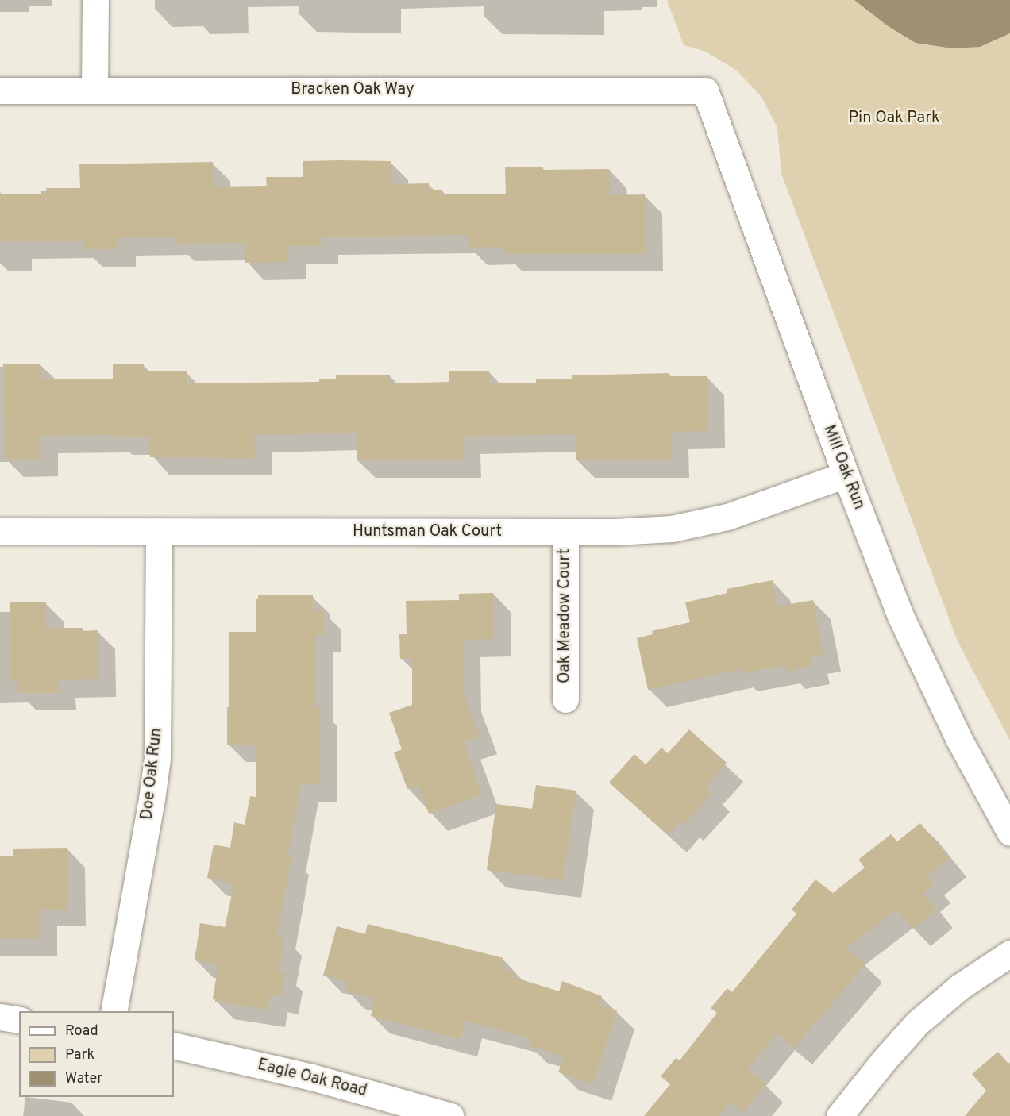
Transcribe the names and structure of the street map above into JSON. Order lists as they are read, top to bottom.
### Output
{
  "streets": {
    "street": [
      "Bracken Oak Way",
      "Mill Oak Run",
      "Huntsman Oak Court",
      "Oak Meadow Court",
      "Doe Oak Run",
      "Eagle Oak Road"
    ]
  },
  "crossings": [
    ["Bracken Oak Way", "Mill Oak Run"],
    ["Mill Oak Run", "Huntsman Oak Court"],
    ["Huntsman Oak Court", "Oak Meadow Court"],
    ["Huntsman Oak Court", "Doe Oak Run"]
  ],
  "parks": ["Pin Oak Park"],
  "legend": ["Road", "Park", "Water"]
}
